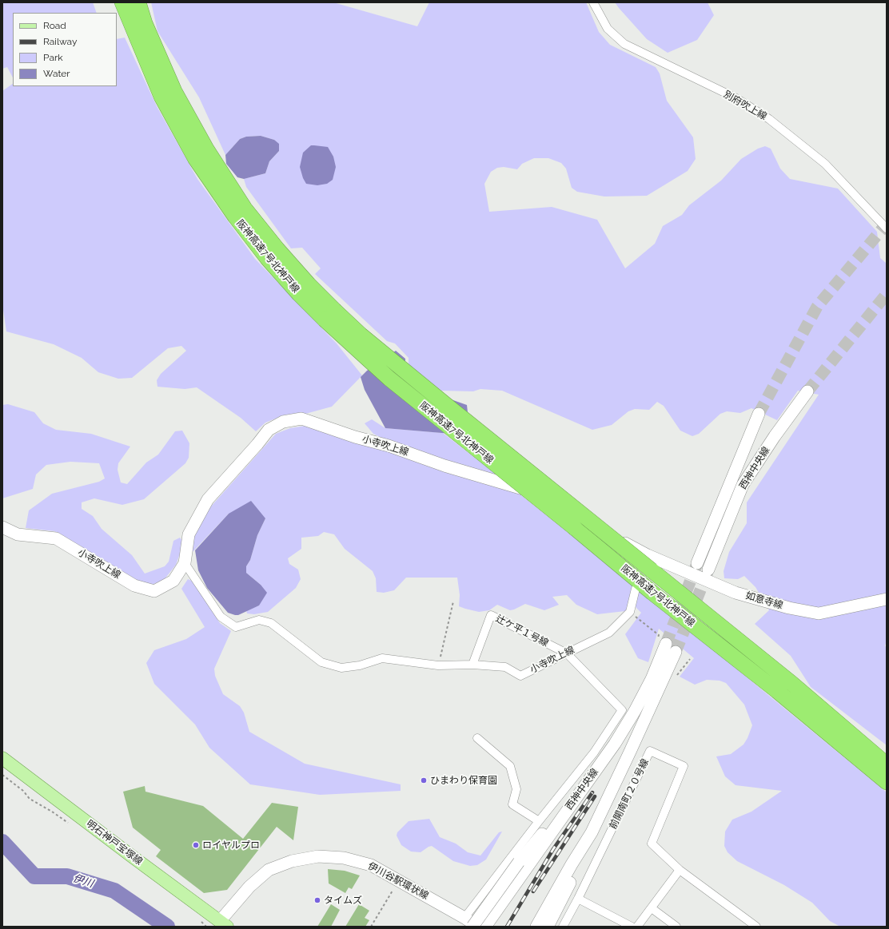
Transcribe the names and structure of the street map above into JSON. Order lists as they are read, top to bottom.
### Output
{
  "streets": {
    "highway": ["阪神高速7号北神戸線"],
    "main road": ["明石神戸宝塚線"],
    "street": [
      "別府吹上線",
      "小寺吹上線",
      "西神中央線",
      "如意寺線",
      "辻ケ平１号線",
      "前開南町２０号線",
      "伊川谷駅環状線"
    ]
  },
  "crossings": [
    ["小寺吹上線", "如意寺線"],
    ["小寺吹上線", "辻ケ平１号線"],
    ["明石神戸宝塚線", "伊川谷駅環状線"]
  ],
  "water": ["伊川"],
  "places": ["ひまわり保育園", "ロイヤルプロ", "タイムズ"],
  "legend": [
    "Road",
    "Railway",
    "Park",
    "Water"
  ]
}
